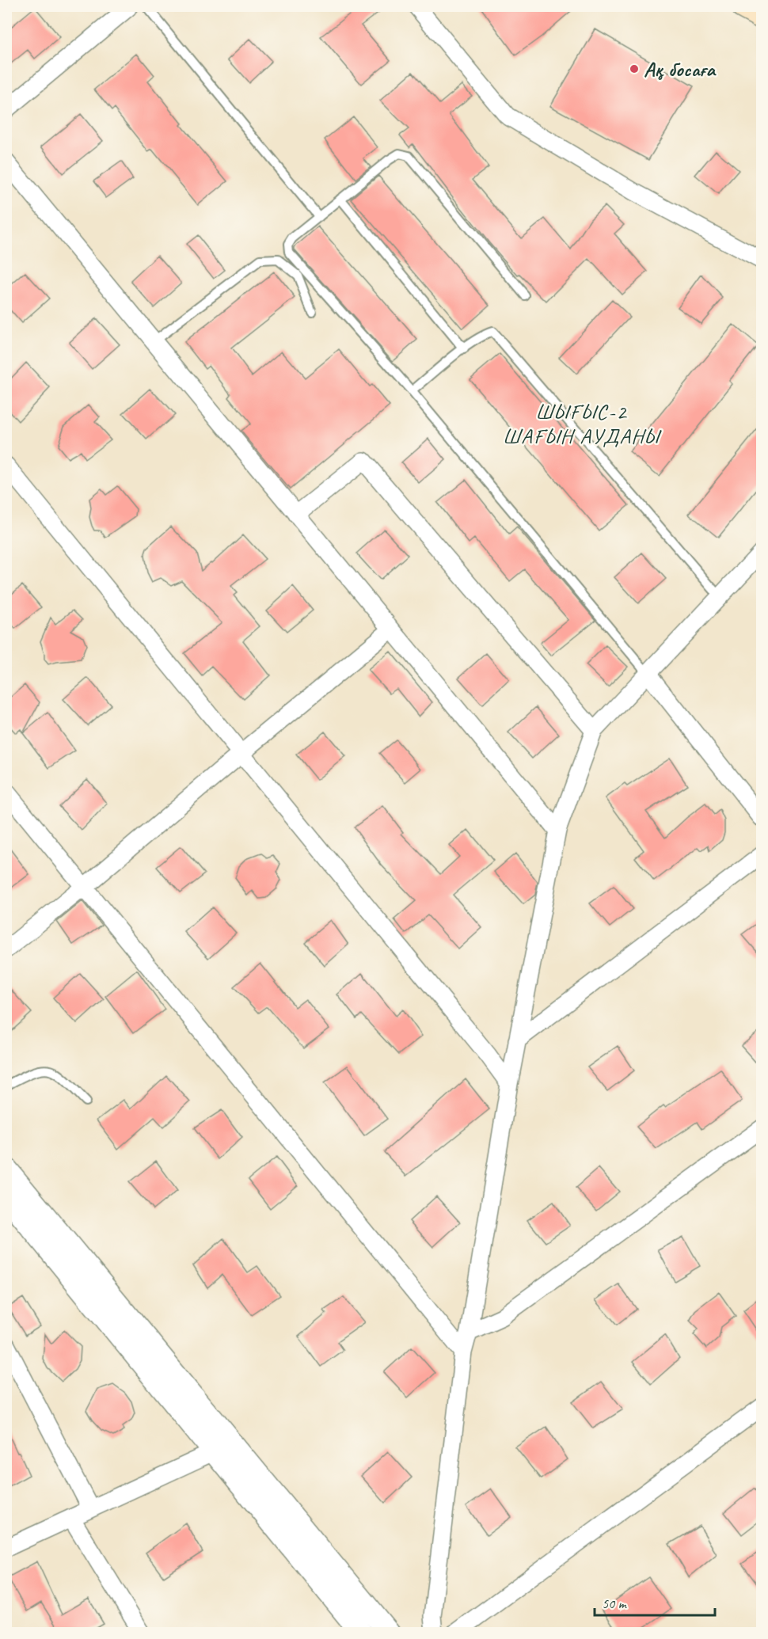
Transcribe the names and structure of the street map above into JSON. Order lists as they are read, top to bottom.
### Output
{
  "districts": ["ШЫҒЫС-2 ШАҒЫН АУДАНЫ"],
  "places": ["Ақ босаға"],
  "scale_bar": "50 m"
}
